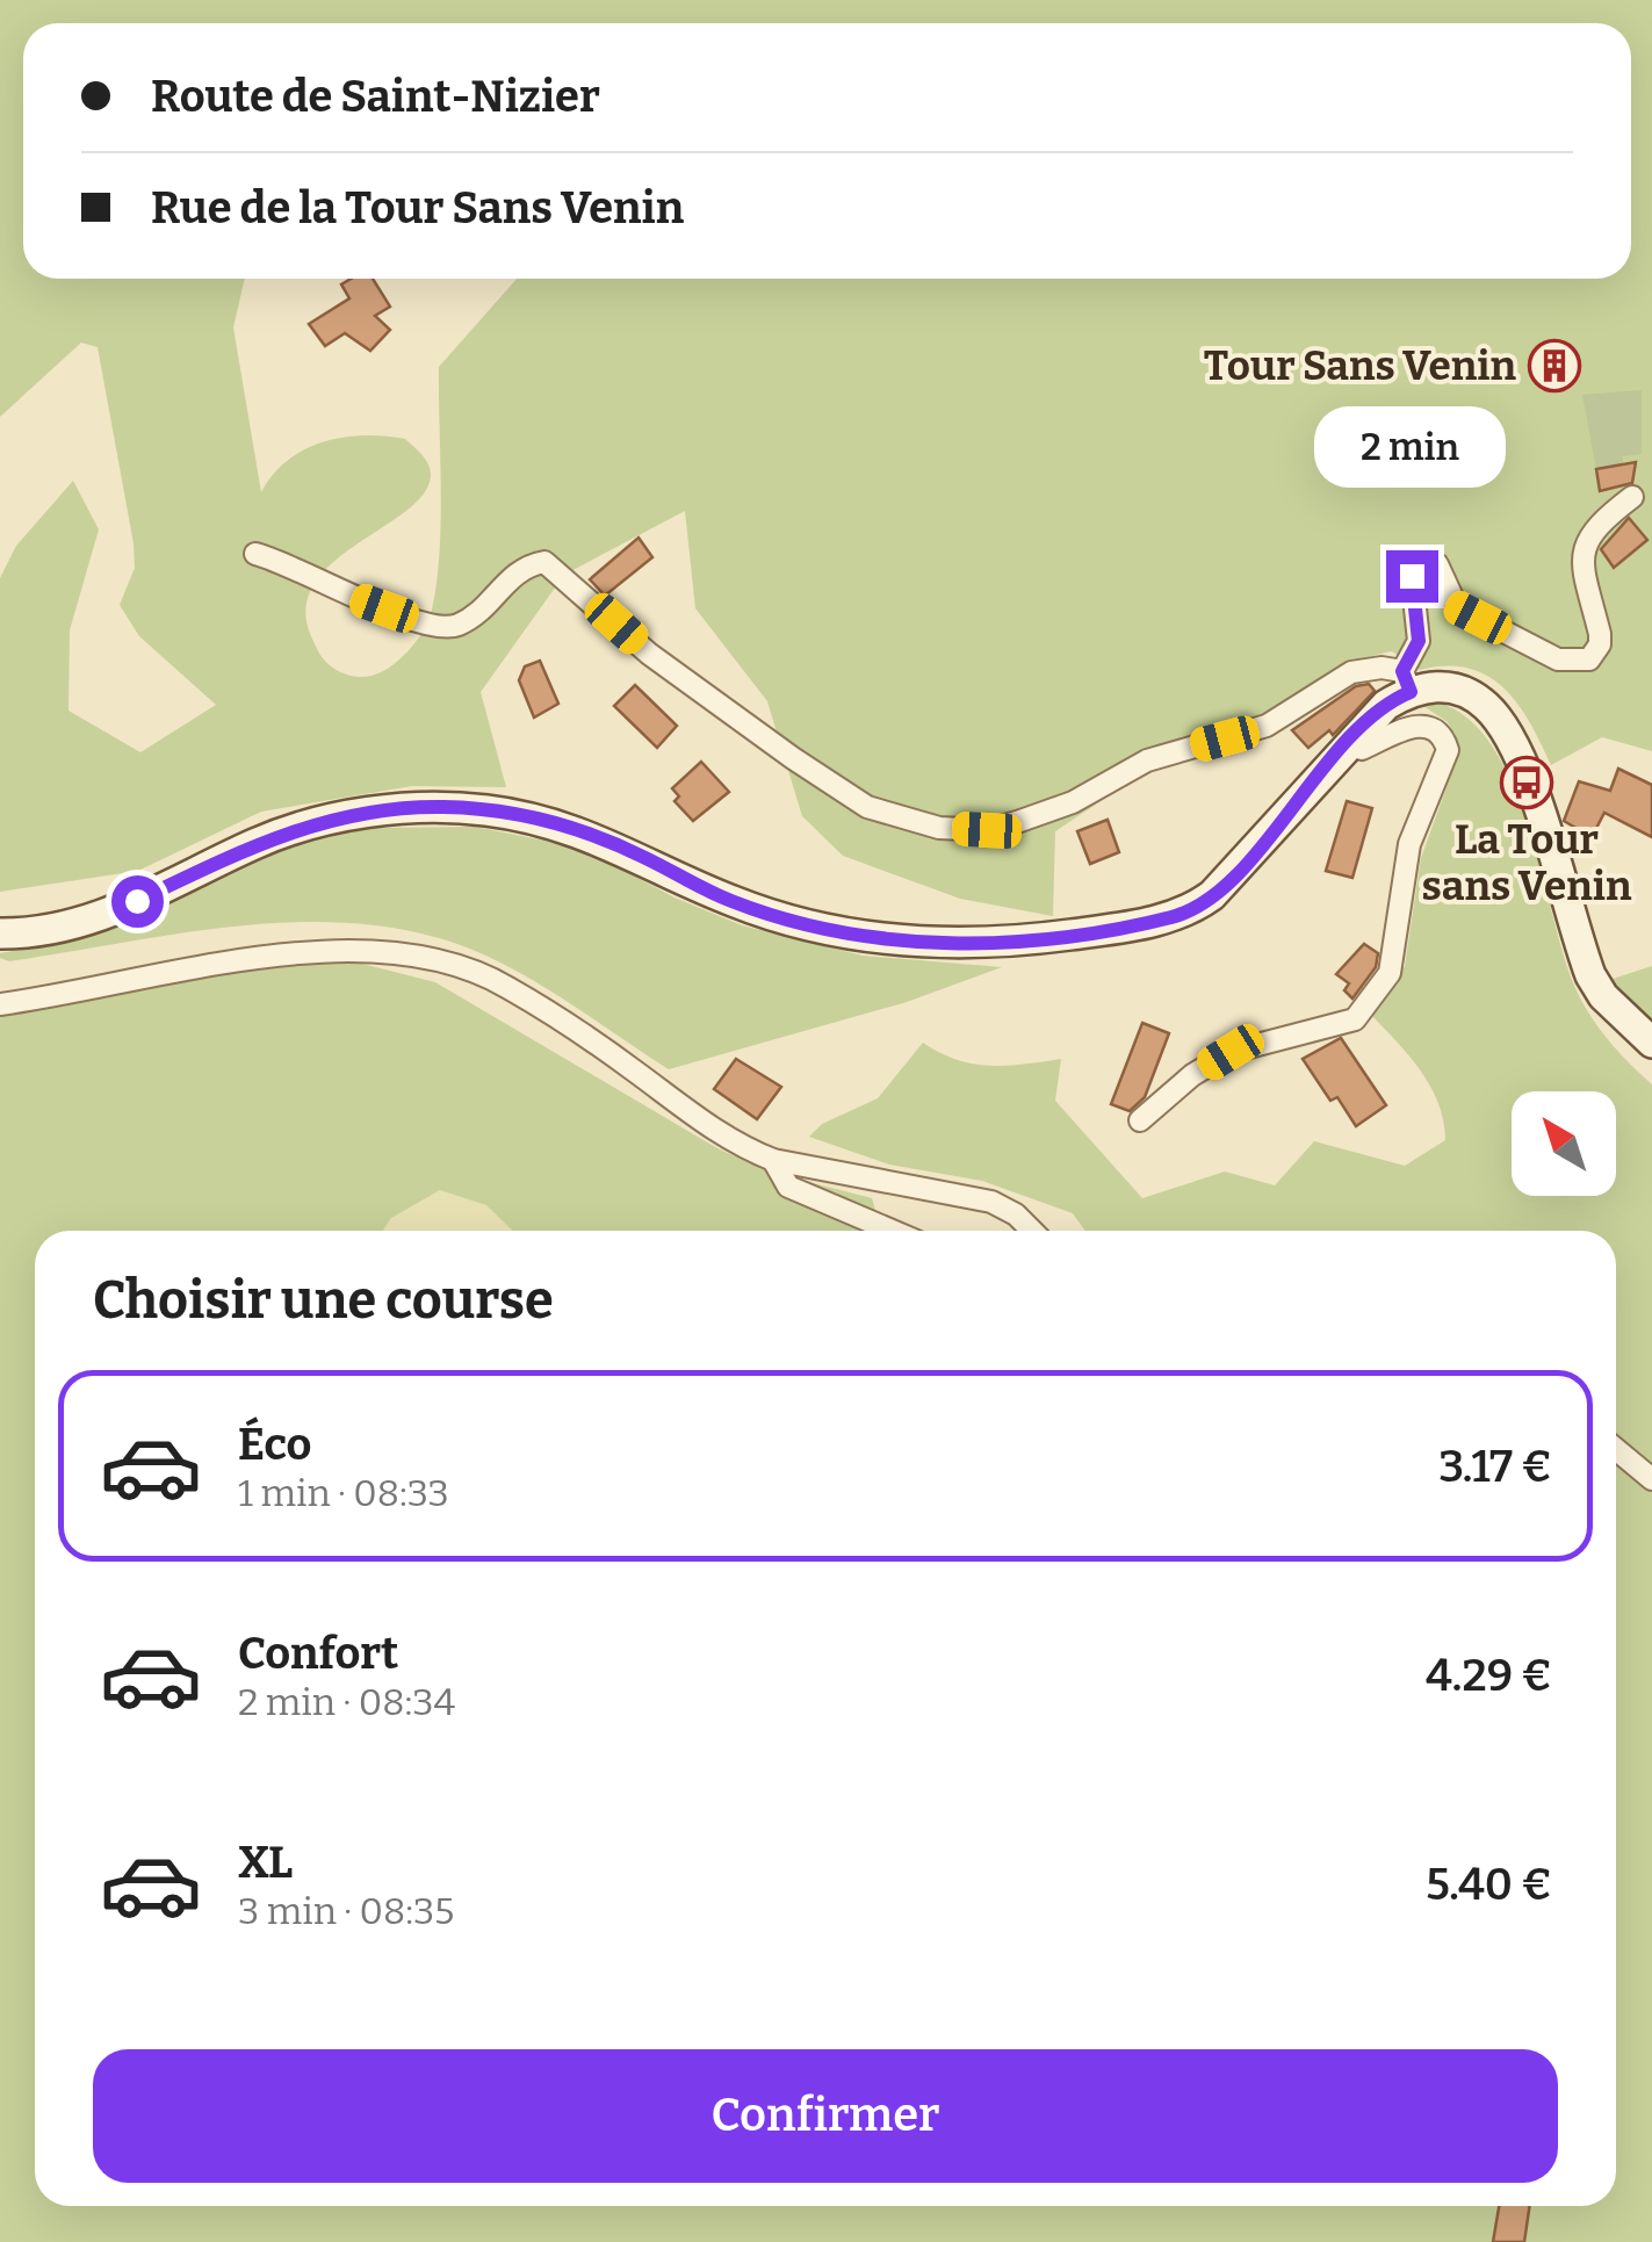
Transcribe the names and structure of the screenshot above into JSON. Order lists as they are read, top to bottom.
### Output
{
  "places": {
    "building": ["Tour Sans Venin"],
    "bus stop": ["La Tour sans Venin"]
  },
  "north": "top left",
  "page": {
    "banner": ["Route de Saint-Nizier", "Rue de la Tour Sans Venin"],
    "bubble": "2 min",
    "heading": "Choisir une course",
    "list": [
      {
        "name": "Éco",
        "note": "1 min · 08:33",
        "value": "3.17 €"
      },
      {
        "name": "Confort",
        "note": "2 min · 08:34",
        "value": "4.29 €"
      },
      {
        "name": "XL",
        "note": "3 min · 08:35",
        "value": "5.40 €"
      }
    ],
    "buttons": "Confirmer"
  }
}
